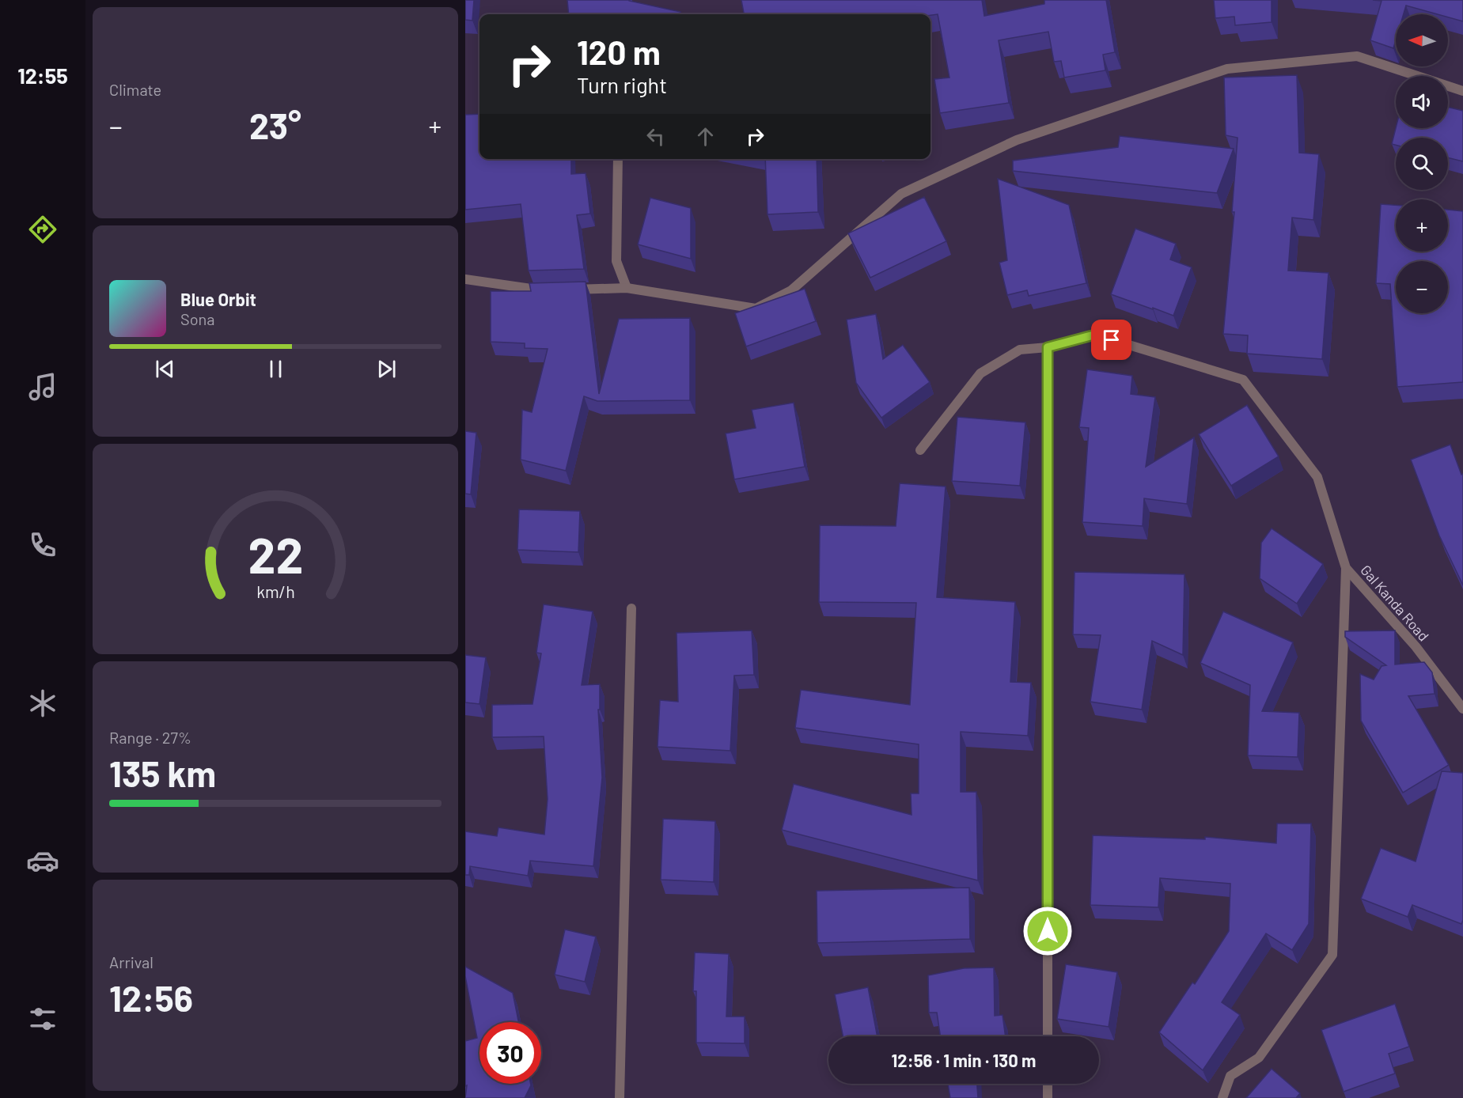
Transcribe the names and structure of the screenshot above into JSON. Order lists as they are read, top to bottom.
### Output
{
  "streets": {
    "street": ["Gal Kanda Road"]
  },
  "north": "left",
  "page": {
    "tabs": "12:55",
    "tile": [
      "Climate",
      ["Range · 27%", "135 km"],
      ["Arrival", "12:56"]
    ],
    "map_buttons": ["+", "−"],
    "turn": ["120 m", "Turn right"],
    "heat": ["−", "23°", "+"],
    "song": ["Blue Orbit", "Sona"],
    "limit": "30",
    "trip": "12:56 · 1 min · 130 m",
    "gauge": ["22", "km/h"]
  }
}
